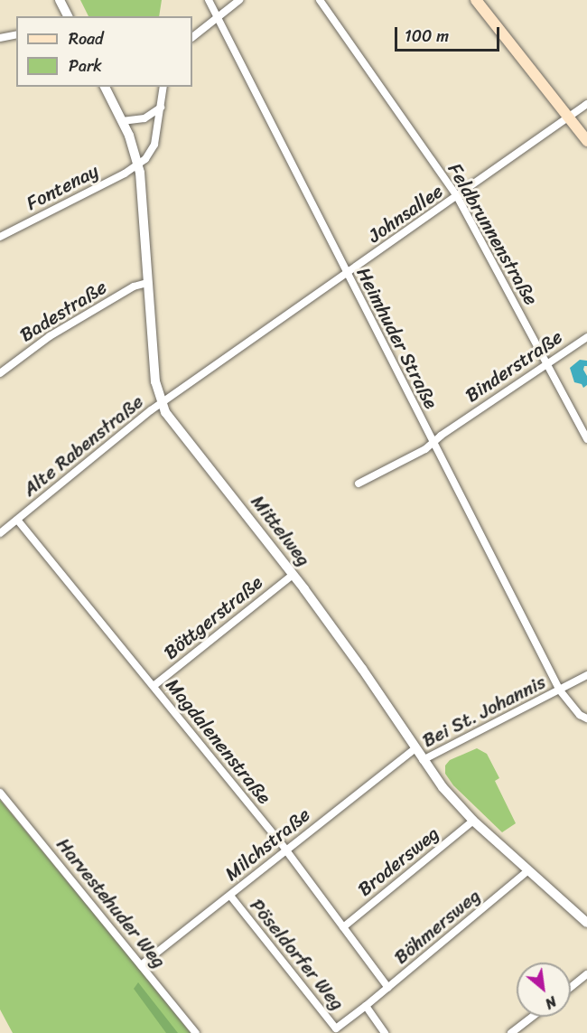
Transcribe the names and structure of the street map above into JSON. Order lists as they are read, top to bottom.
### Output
{
  "streets": {
    "street": [
      "Fontenay",
      "Johnsallee",
      "Feldbrunnenstraße",
      "Badestraße",
      "Heimhuder Straße",
      "Binderstraße",
      "Alte Rabenstraße",
      "Mittelweg",
      "Böttgerstraße",
      "Bei St. Johannis",
      "Magdalenenstraße",
      "Milchstraße",
      "Brodersweg",
      "Harvestehuder Weg",
      "Böhmersweg",
      "Pöseldorfer Weg"
    ]
  },
  "crossings": [
    ["Fontenay", "Mittelweg"],
    ["Johnsallee", "Feldbrunnenstraße"],
    ["Johnsallee", "Heimhuder Straße"],
    ["Johnsallee", "Alte Rabenstraße"],
    ["Johnsallee", "Mittelweg"],
    ["Feldbrunnenstraße", "Binderstraße"],
    ["Badestraße", "Mittelweg"],
    ["Heimhuder Straße", "Binderstraße"],
    ["Heimhuder Straße", "Bei St. Johannis"],
    ["Alte Rabenstraße", "Mittelweg"],
    ["Alte Rabenstraße", "Magdalenenstraße"],
    ["Mittelweg", "Böttgerstraße"],
    ["Mittelweg", "Bei St. Johannis"],
    ["Mittelweg", "Milchstraße"],
    ["Mittelweg", "Brodersweg"],
    ["Mittelweg", "Böhmersweg"],
    ["Böttgerstraße", "Magdalenenstraße"],
    ["Magdalenenstraße", "Milchstraße"],
    ["Magdalenenstraße", "Brodersweg"],
    ["Magdalenenstraße", "Böhmersweg"],
    ["Milchstraße", "Harvestehuder Weg"],
    ["Milchstraße", "Pöseldorfer Weg"],
    ["Böhmersweg", "Pöseldorfer Weg"]
  ],
  "legend": ["Road", "Park"],
  "scale_bar": "100 m",
  "north": "bottom right"
}
